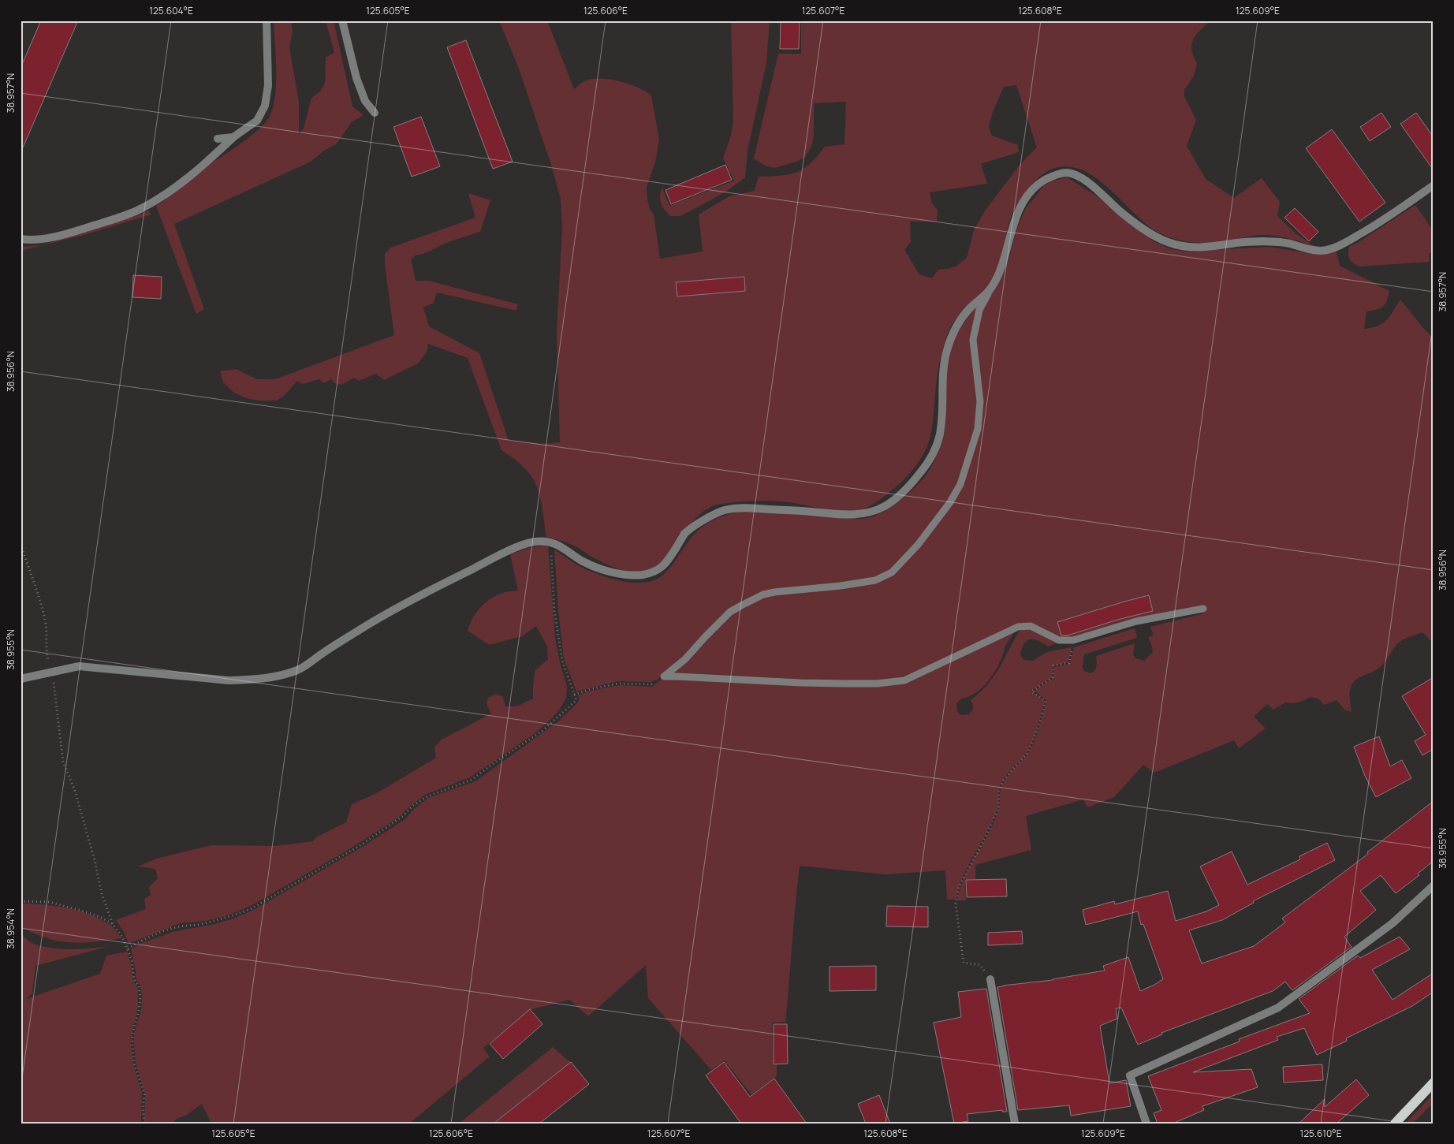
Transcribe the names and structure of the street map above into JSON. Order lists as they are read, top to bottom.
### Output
{
  "coordinates": [
    "125.604°E",
    "125.605°E",
    "125.606°E",
    "125.607°E",
    "125.608°E",
    "125.609°E",
    "38.957°N",
    "38.956°N",
    "38.955°N",
    "38.954°N",
    "125.610°E"
  ]
}
